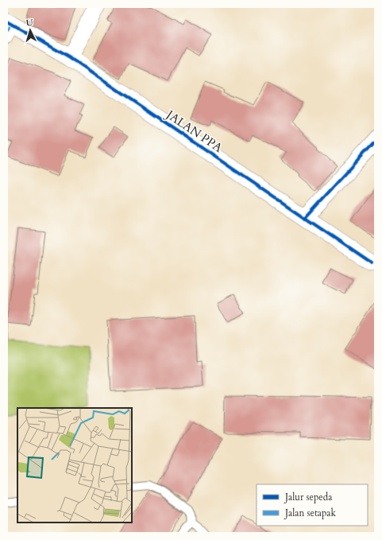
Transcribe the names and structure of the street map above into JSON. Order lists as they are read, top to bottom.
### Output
{
  "streets": {
    "street": ["JALAN PPA"]
  },
  "legend": ["Jalur sepeda", "Jalan setapak"],
  "north": "top"
}
